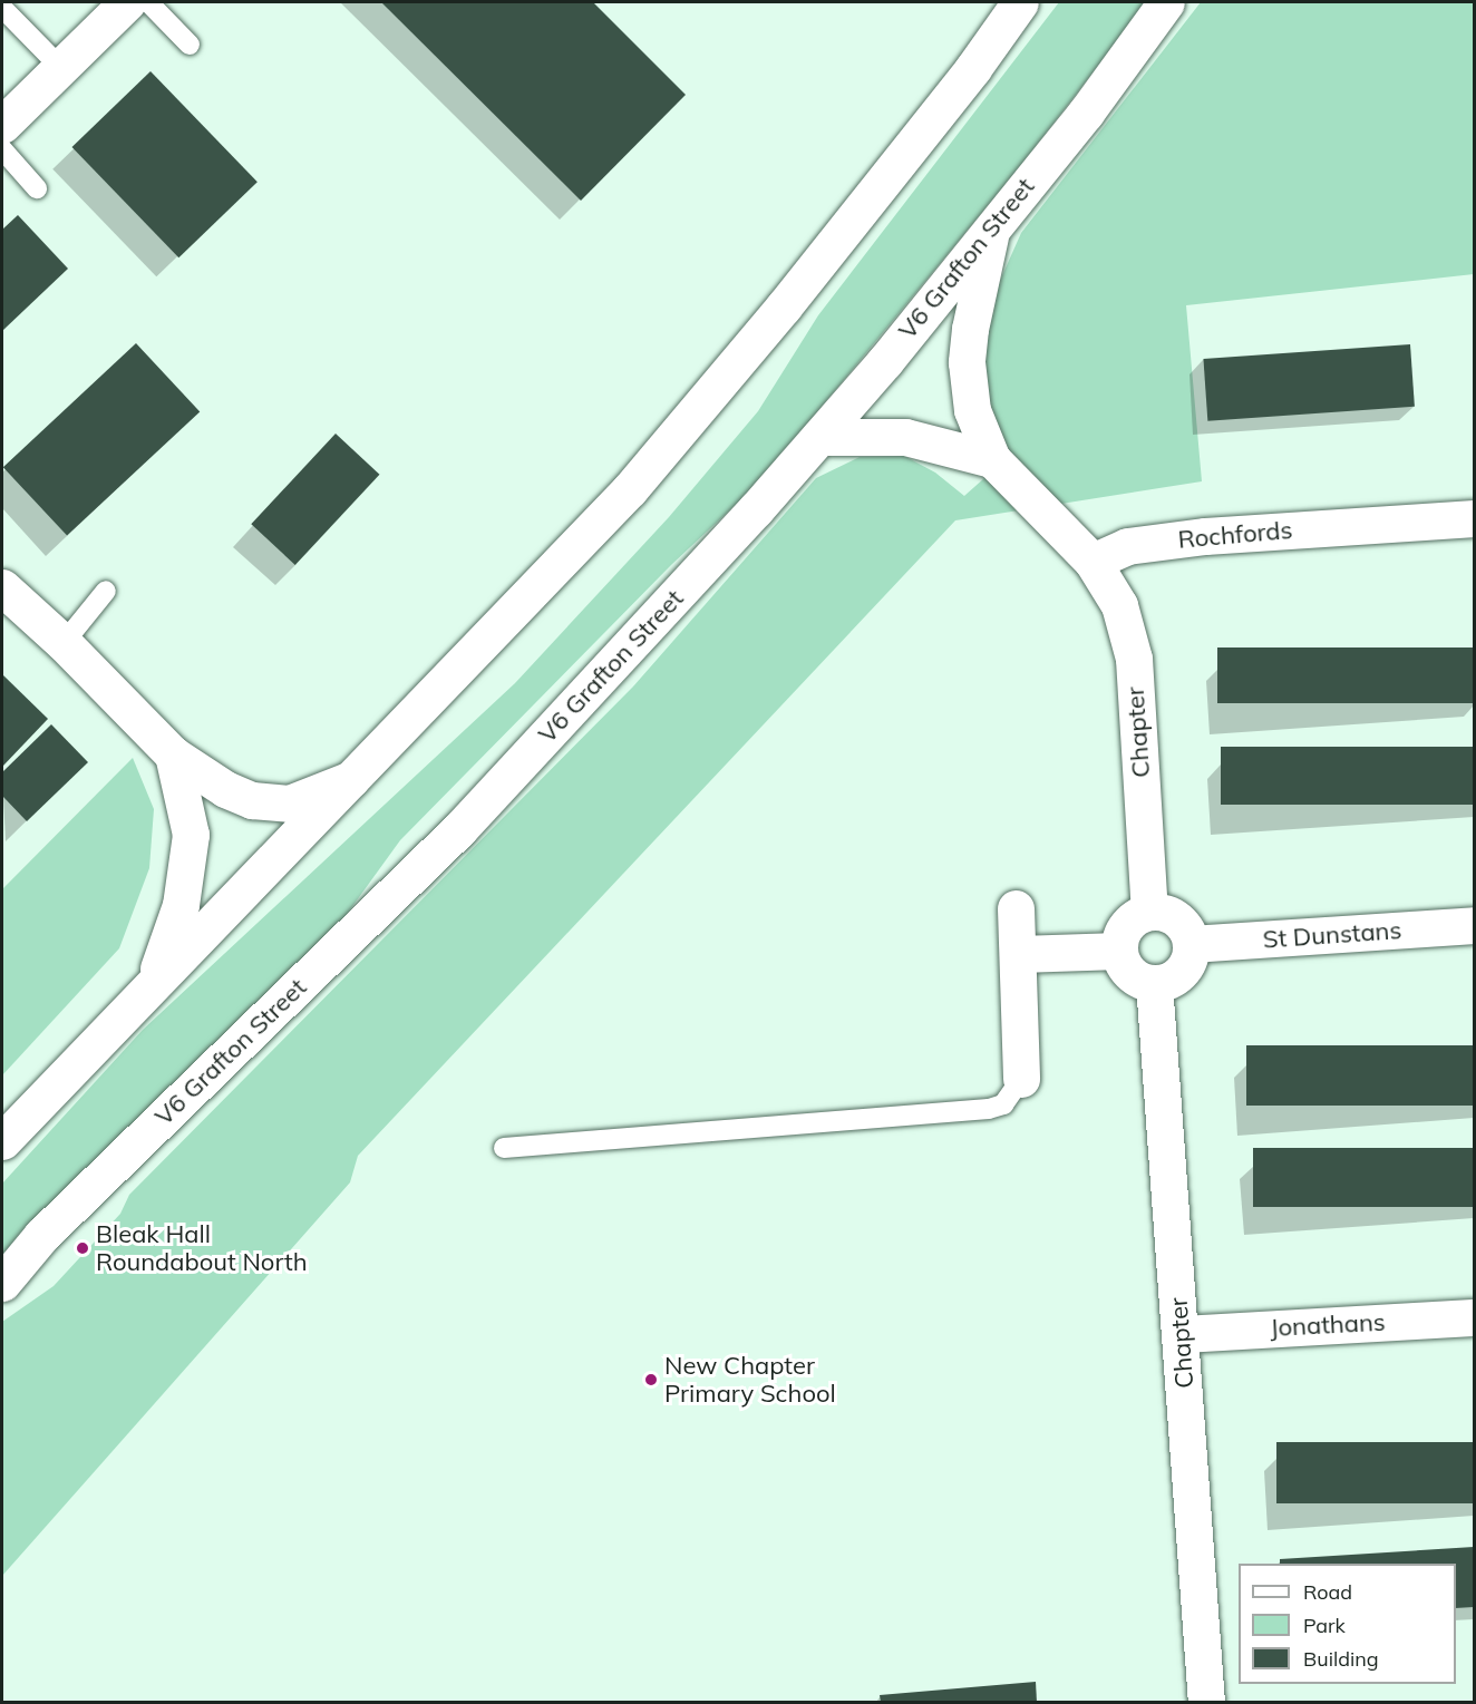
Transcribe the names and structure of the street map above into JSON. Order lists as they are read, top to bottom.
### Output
{
  "streets": {
    "street": [
      "V6 Grafton Street",
      "Rochfords",
      "Chapter",
      "St Dunstans",
      "Jonathans"
    ]
  },
  "crossings": [
    ["Rochfords", "Chapter"],
    ["Chapter", "St Dunstans"],
    ["Chapter", "Jonathans"]
  ],
  "places": ["Bleak Hall Roundabout North", "New Chapter Primary School"],
  "legend": ["Road", "Park", "Building"]
}
